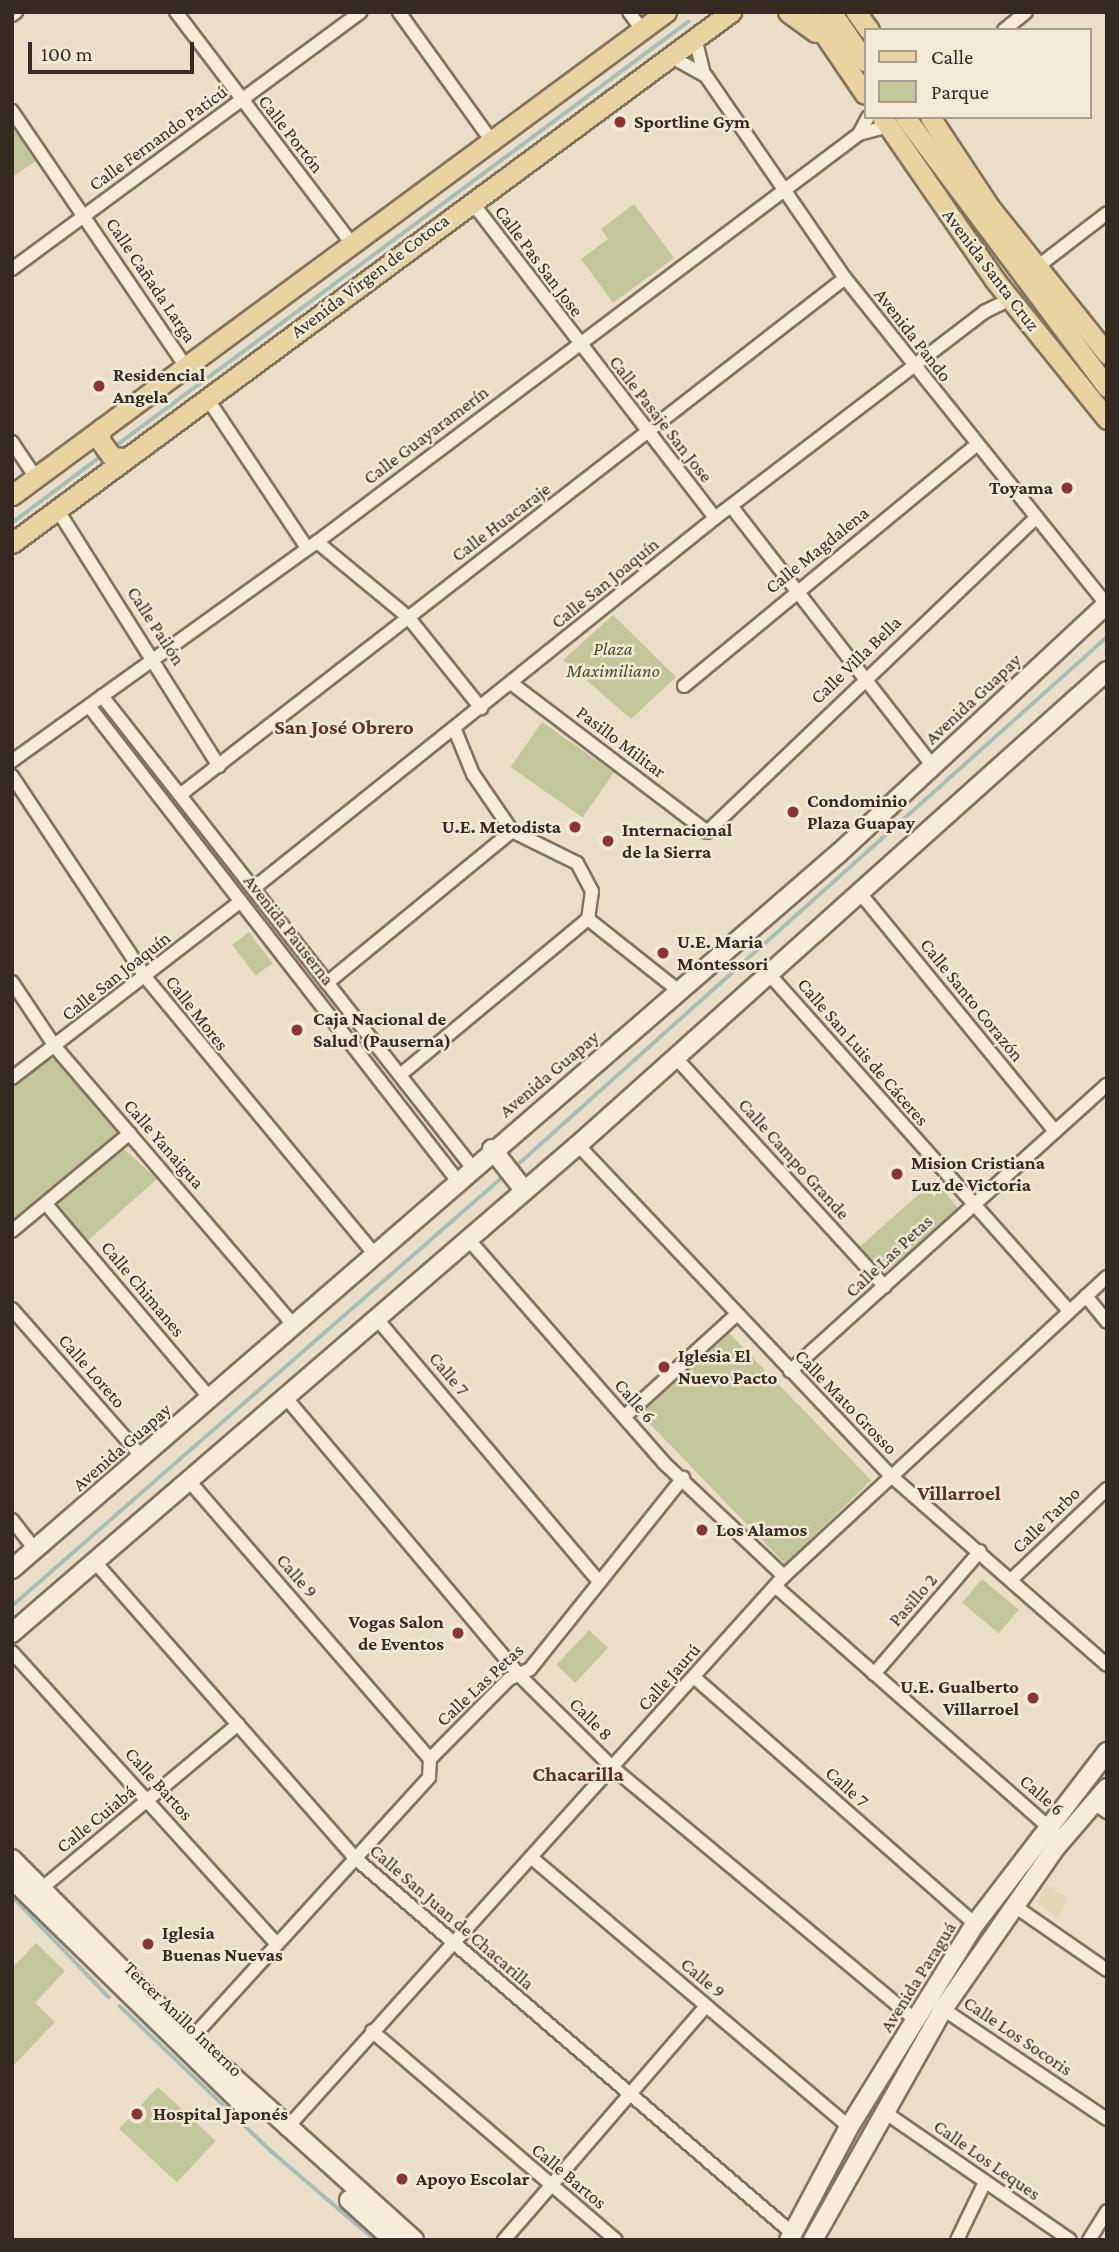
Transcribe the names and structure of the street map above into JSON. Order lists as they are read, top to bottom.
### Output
{
  "streets": {
    "main road": [
      "Avenida Santa Cruz",
      "Avenida Virgen de Cotoca",
      "Avenida Guapay",
      "Avenida Paraguá",
      "Tercer Anillo Interno"
    ],
    "street": [
      "Calle Portón",
      "Calle Fernando Paticú",
      "Calle Pas San Jose",
      "Calle Cañada Larga",
      "Avenida Pando",
      "Calle Pasaje San Jose",
      "Calle Guayaramerín",
      "Calle Huacaraje",
      "Calle Magdalena",
      "Calle San Joaquín",
      "Calle Pailón",
      "Calle Villa Bella",
      "Pasillo Militar",
      "Avenida Pauserna",
      "Calle Santo Corazón",
      "Calle Mores",
      "Calle San Luis de Cáceres",
      "Calle Yanaigua",
      "Calle Campo Grande",
      "Calle Las Petas",
      "Calle Chimanes",
      "Calle Loreto",
      "Calle 7",
      "Calle 6",
      "Calle Mato Grosso",
      "Calle Tarbo",
      "Calle 9",
      "Pasillo 2",
      "Calle Jaurú",
      "Calle 8",
      "Calle Bartos",
      "Calle Cuiabá",
      "Calle San Juan de Chacarilla",
      "Calle Los Socoris",
      "Calle Los Leques"
    ]
  },
  "crossings": [
    ["Calle Portón", "Calle Fernando Paticú"],
    ["Calle Portón", "Avenida Virgen de Cotoca"],
    ["Calle Fernando Paticú", "Calle Cañada Larga"],
    ["Calle Pas San Jose", "Avenida Virgen de Cotoca"],
    ["Calle Pas San Jose", "Calle Pasaje San Jose"],
    ["Calle Pas San Jose", "Calle Guayaramerín"],
    ["Avenida Santa Cruz", "Calle Guayaramerín"],
    ["Avenida Santa Cruz", "Calle San Joaquín"],
    ["Avenida Virgen de Cotoca", "Calle Cañada Larga"],
    ["Avenida Virgen de Cotoca", "Avenida Pando"],
    ["Avenida Virgen de Cotoca", "Calle Pailón"],
    ["Avenida Pando", "Calle Guayaramerín"],
    ["Avenida Pando", "Calle Huacaraje"],
    ["Avenida Pando", "Calle Magdalena"],
    ["Avenida Pando", "Calle San Joaquín"],
    ["Avenida Pando", "Calle Villa Bella"],
    ["Avenida Pando", "Avenida Guapay"],
    ["Calle Pasaje San Jose", "Calle Guayaramerín"],
    ["Calle Pasaje San Jose", "Calle Huacaraje"],
    ["Calle Pasaje San Jose", "Calle San Joaquín"],
    ["Calle Guayaramerín", "Calle Pailón"],
    ["Calle Guayaramerín", "Avenida Pauserna"],
    ["Calle Huacaraje", "Calle Pailón"],
    ["Calle Huacaraje", "Avenida Pauserna"],
    ["Calle San Joaquín", "Pasillo Militar"],
    ["Calle San Joaquín", "Avenida Pauserna"],
    ["Calle San Joaquín", "Calle Mores"],
    ["Calle San Joaquín", "Calle Yanaigua"],
    ["Calle Villa Bella", "Pasillo Militar"],
    ["Avenida Guapay", "Avenida Pauserna"],
    ["Avenida Guapay", "Calle Mores"],
    ["Avenida Guapay", "Calle Yanaigua"],
    ["Avenida Guapay", "Calle Chimanes"],
    ["Avenida Guapay", "Calle Loreto"],
    ["Calle Santo Corazón", "Calle Las Petas"],
    ["Calle San Luis de Cáceres", "Calle Las Petas"],
    ["Calle San Luis de Cáceres", "Calle Jaurú"],
    ["Calle Campo Grande", "Calle Las Petas"],
    ["Calle Las Petas", "Calle 7"],
    ["Calle Las Petas", "Calle 6"],
    ["Calle Las Petas", "Calle Mato Grosso"],
    ["Calle Las Petas", "Calle 9"],
    ["Calle Las Petas", "Calle 8"],
    ["Calle Las Petas", "Calle Bartos"],
    ["Calle Las Petas", "Calle San Juan de Chacarilla"],
    ["Calle Las Petas", "Tercer Anillo Interno"],
    ["Calle 7", "Calle Jaurú"],
    ["Calle 7", "Avenida Paraguá"],
    ["Calle 6", "Pasillo 2"],
    ["Calle 6", "Calle Jaurú"],
    ["Calle 6", "Avenida Paraguá"],
    ["Calle Mato Grosso", "Calle Tarbo"],
    ["Calle Mato Grosso", "Pasillo 2"],
    ["Calle Mato Grosso", "Calle Jaurú"],
    ["Calle 9", "Calle Jaurú"],
    ["Calle 9", "Avenida Paraguá"],
    ["Calle Jaurú", "Calle 8"],
    ["Calle Jaurú", "Calle Bartos"],
    ["Calle Jaurú", "Calle San Juan de Chacarilla"],
    ["Calle Jaurú", "Tercer Anillo Interno"],
    ["Calle 8", "Avenida Paraguá"],
    ["Calle Bartos", "Calle Cuiabá"],
    ["Calle Cuiabá", "Calle San Juan de Chacarilla"],
    ["Calle Cuiabá", "Tercer Anillo Interno"],
    ["Calle San Juan de Chacarilla", "Avenida Paraguá"],
    ["Avenida Paraguá", "Calle Los Socoris"],
    ["Avenida Paraguá", "Calle Los Leques"]
  ],
  "districts": ["San José Obrero", "Villarroel", "Chacarilla"],
  "parks": ["Plaza Maximiliano"],
  "places": [
    "Sportline Gym",
    "Residencial Angela",
    "Toyama",
    "Condominio Plaza Guapay",
    "U.E. Metodista",
    "Internacional de la Sierra",
    "U.E. Maria Montessori",
    "Caja Nacional de Salud (Pauserna)",
    "Mision Cristiana Luz de Victoria",
    "Iglesia El Nuevo Pacto",
    "Los Alamos",
    "Vogas Salon de Eventos",
    "U.E. Gualberto Villarroel",
    "Iglesia Buenas Nuevas",
    "Hospital Japonés",
    "Apoyo Escolar"
  ],
  "legend": ["Calle", "Parque"],
  "scale_bar": "100 m"
}
